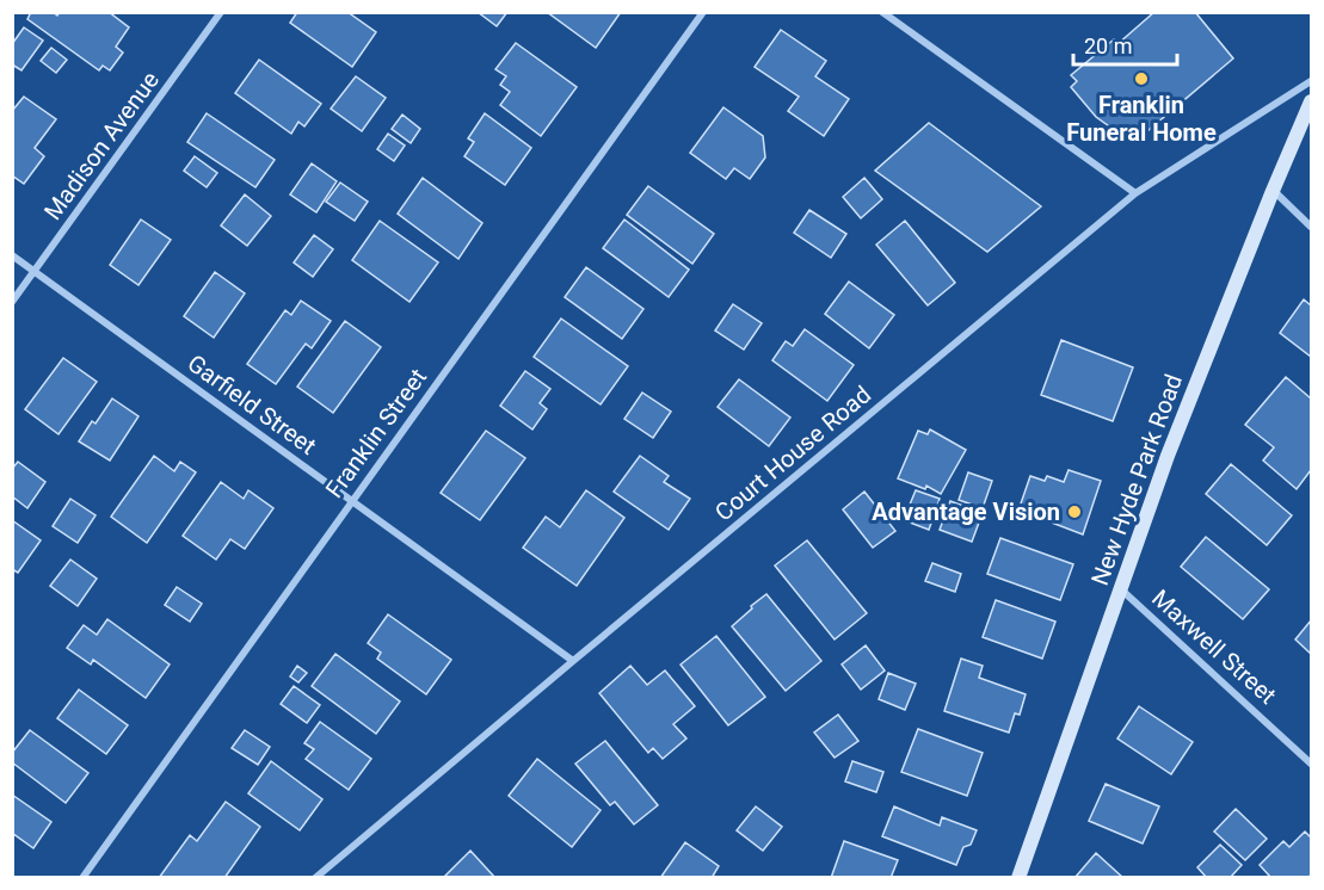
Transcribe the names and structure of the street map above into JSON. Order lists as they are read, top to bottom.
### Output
{
  "streets": {
    "main road": ["New Hyde Park Road"],
    "street": [
      "Madison Avenue",
      "Garfield Street",
      "Franklin Street",
      "Court House Road",
      "Maxwell Street"
    ]
  },
  "crossings": [
    ["Madison Avenue", "Garfield Street"],
    ["Garfield Street", "Franklin Street"],
    ["Garfield Street", "Court House Road"],
    ["New Hyde Park Road", "Maxwell Street"]
  ],
  "places": ["Franklin Funeral Home", "Advantage Vision"],
  "scale_bar": "20 m"
}
